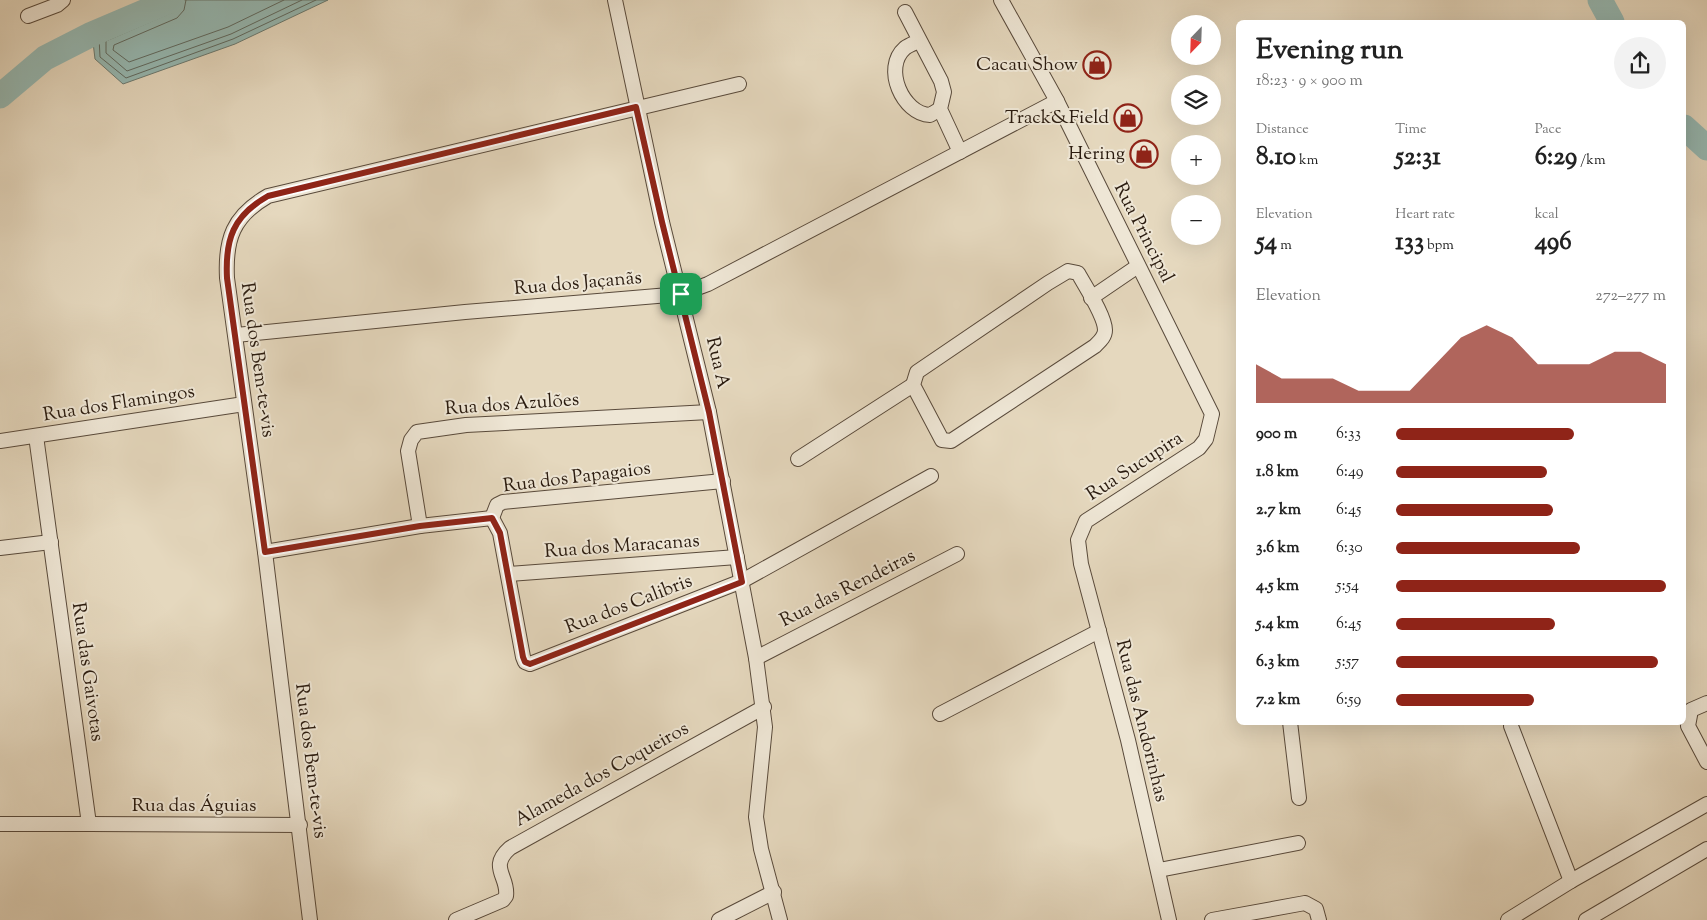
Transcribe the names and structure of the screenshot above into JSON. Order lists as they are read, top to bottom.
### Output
{
  "streets": {
    "street": [
      "Rua Principal",
      "Rua dos Jaçanãs",
      "Rua dos Bem-te-vis",
      "Rua A",
      "Rua dos Flamingos",
      "Rua dos Azulões",
      "Rua Sucupira",
      "Rua dos Papagaios",
      "Rua dos Maracanas",
      "Rua das Rendeiras",
      "Rua dos Calibris",
      "Rua das Gaivotas",
      "Rua das Andorinhas",
      "Alameda dos Coqueiros",
      "Rua das Águias"
    ]
  },
  "crossings": [
    ["Rua Principal", "Rua dos Jaçanãs"],
    ["Rua Principal", "Rua Sucupira"],
    ["Rua dos Jaçanãs", "Rua dos Bem-te-vis"],
    ["Rua dos Jaçanãs", "Rua A"],
    ["Rua dos Bem-te-vis", "Rua A"],
    ["Rua dos Bem-te-vis", "Rua dos Flamingos"],
    ["Rua dos Bem-te-vis", "Rua dos Papagaios"],
    ["Rua dos Bem-te-vis", "Rua das Águias"],
    ["Rua A", "Rua dos Azulões"],
    ["Rua A", "Rua dos Papagaios"],
    ["Rua A", "Rua dos Maracanas"],
    ["Rua A", "Rua das Rendeiras"],
    ["Rua A", "Rua dos Calibris"],
    ["Rua A", "Alameda dos Coqueiros"],
    ["Rua dos Flamingos", "Rua das Gaivotas"],
    ["Rua dos Azulões", "Rua dos Papagaios"],
    ["Rua Sucupira", "Rua das Andorinhas"],
    ["Rua dos Maracanas", "Rua dos Calibris"],
    ["Rua das Gaivotas", "Rua das Águias"]
  ],
  "places": {
    "shop": ["Cacau Show", "Track&Field", "Hering"]
  },
  "north": "bottom left",
  "page": {
    "map_buttons": ["+", "−"],
    "heading": ["Evening run", "18:23 · 9 × 900 m"],
    "stats": [
      ["Distance", "8.10 km"],
      ["Time", "52:31"],
      ["Pace", "6:29 /km"],
      ["Elevation", "54 m"],
      ["Heart rate", "133 bpm"],
      ["kcal", "496"]
    ],
    "chart": ["Elevation", "272–277 m"],
    "list": [
      {
        "name": "900 m",
        "note": "6:33"
      },
      {
        "name": "1.8 km",
        "note": "6:49"
      },
      {
        "name": "2.7 km",
        "note": "6:45"
      },
      {
        "name": "3.6 km",
        "note": "6:30"
      },
      {
        "name": "4.5 km",
        "note": "5:54"
      },
      {
        "name": "5.4 km",
        "note": "6:45"
      },
      {
        "name": "6.3 km",
        "note": "5:57"
      },
      {
        "name": "7.2 km",
        "note": "6:59"
      }
    ]
  }
}
